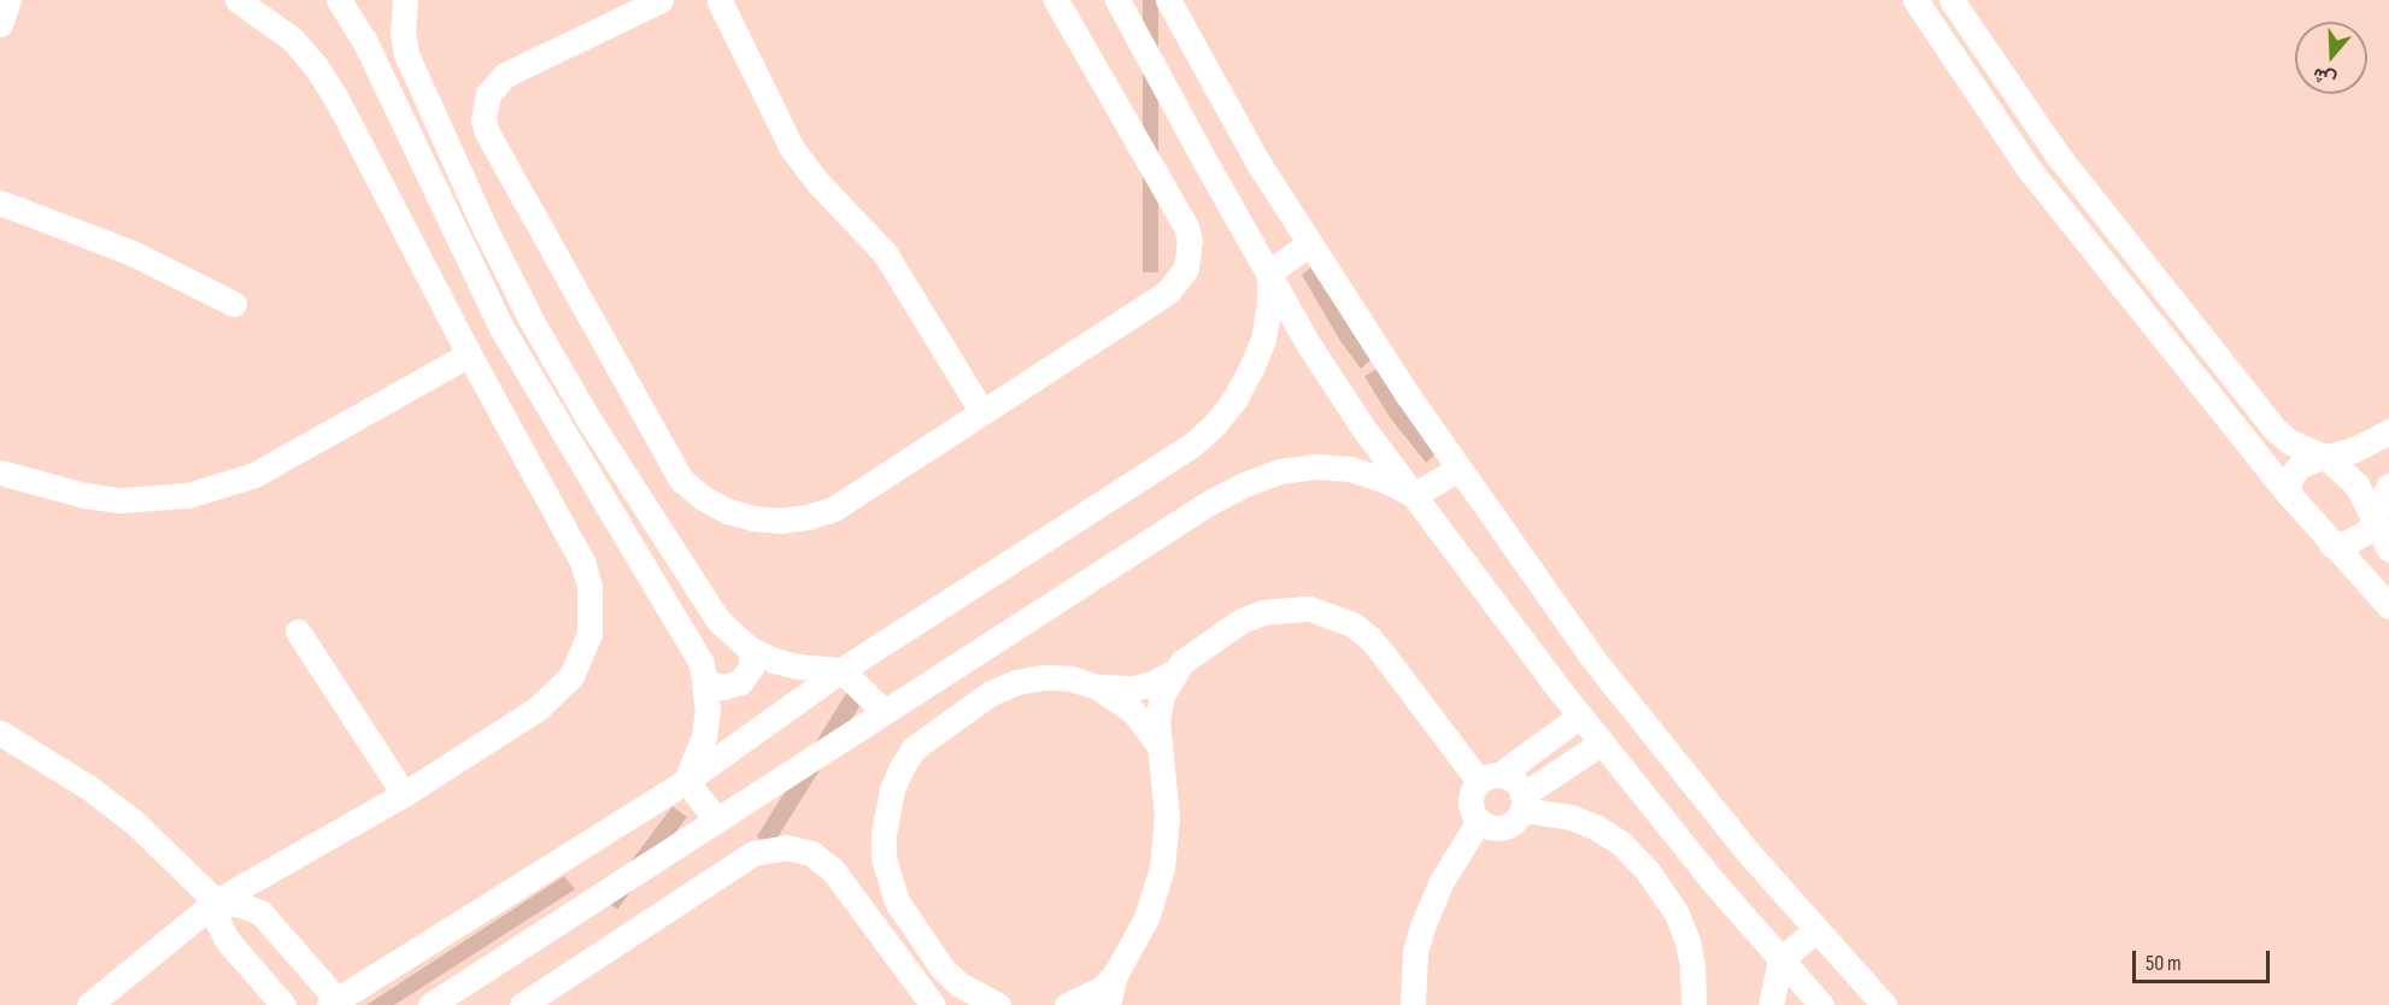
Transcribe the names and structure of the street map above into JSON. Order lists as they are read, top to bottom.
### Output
{
  "scale_bar": "50 m",
  "north": "bottom"
}
